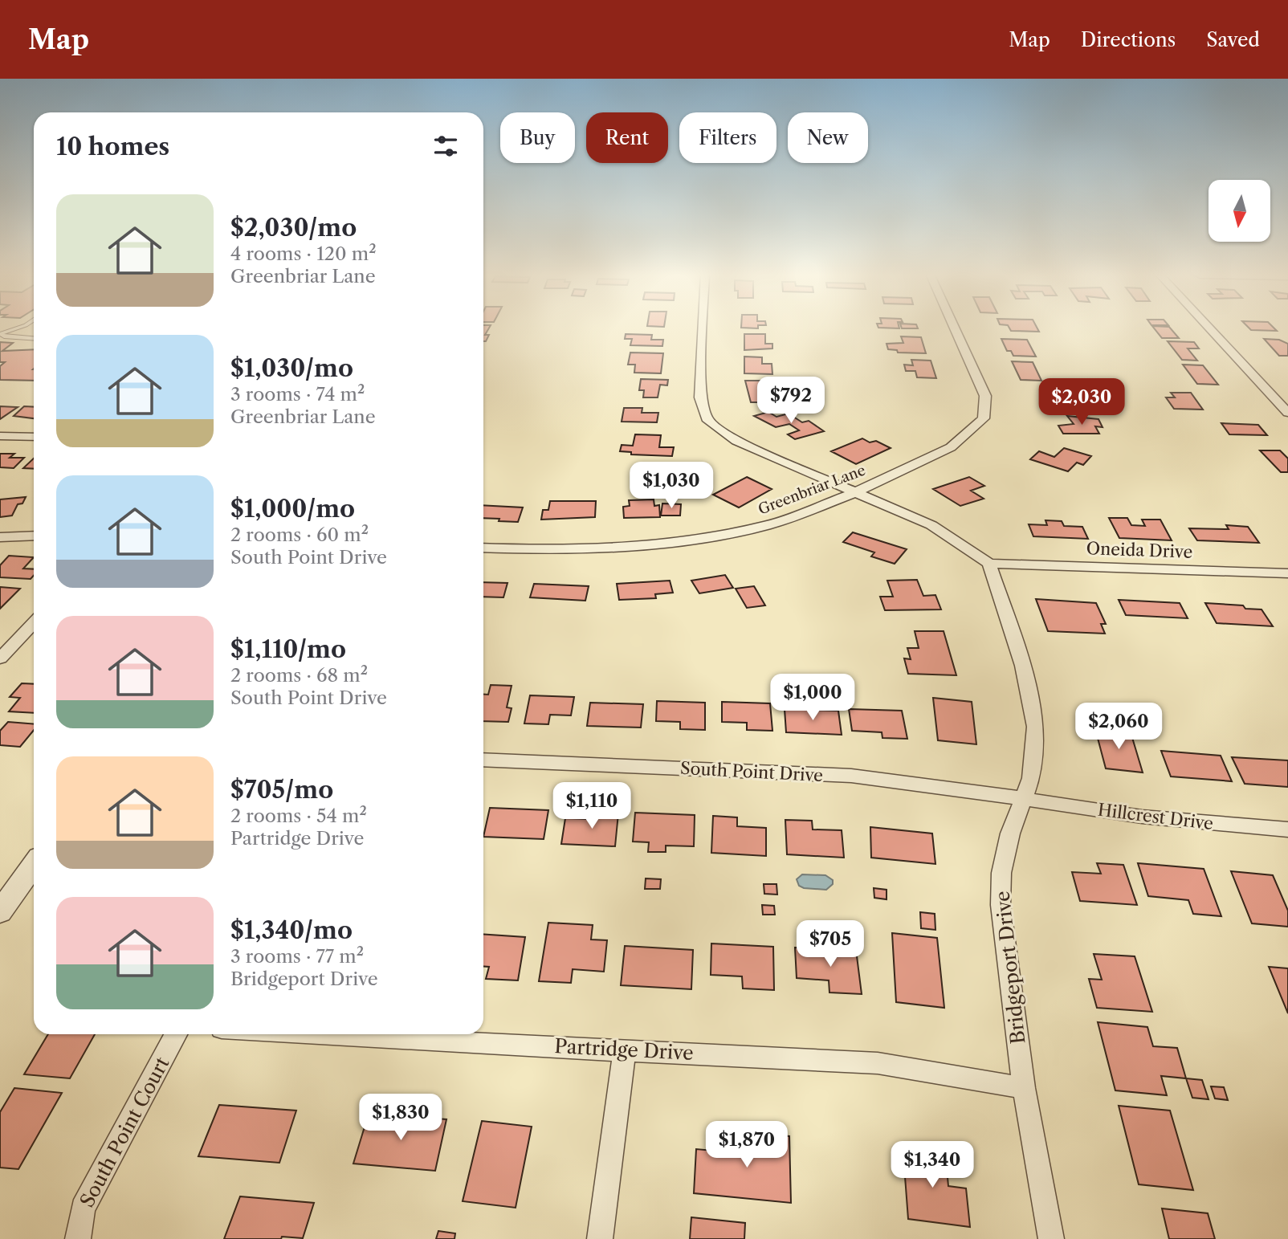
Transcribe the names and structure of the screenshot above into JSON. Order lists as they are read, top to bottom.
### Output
{
  "streets": {
    "street": [
      "Greenbriar Lane",
      "Oneida Drive",
      "South Point Drive",
      "Hillcrest Drive",
      "Bridgeport Drive",
      "Partridge Drive",
      "South Point Court"
    ]
  },
  "crossings": [
    ["Oneida Drive", "Bridgeport Drive"],
    ["South Point Drive", "Hillcrest Drive"],
    ["South Point Drive", "Bridgeport Drive"],
    ["Hillcrest Drive", "Bridgeport Drive"],
    ["Bridgeport Drive", "Partridge Drive"]
  ],
  "north": "bottom",
  "page": {
    "header": "Map",
    "nav": ["Map", "Directions", "Saved"],
    "chip": [
      "Buy",
      "Rent",
      "Filters",
      "New"
    ],
    "heading": "10 homes",
    "list": [
      {
        "name": "$2,030/mo",
        "note": "4 rooms · 120 m² · Greenbriar Lane"
      },
      {
        "name": "$1,030/mo",
        "note": "3 rooms · 74 m² · Greenbriar Lane"
      },
      {
        "name": "$1,000/mo",
        "note": "2 rooms · 60 m² · South Point Drive"
      },
      {
        "name": "$1,110/mo",
        "note": "2 rooms · 68 m² · South Point Drive"
      },
      {
        "name": "$705/mo",
        "note": "2 rooms · 54 m² · Partridge Drive"
      },
      {
        "name": "$1,340/mo",
        "note": "3 rooms · 77 m² · Bridgeport Drive"
      }
    ],
    "price": [
      "$792",
      "$2,030",
      "$1,030",
      "$1,000",
      "$2,060",
      "$1,110",
      "$705",
      "$1,830",
      "$1,870",
      "$1,340"
    ]
  }
}
